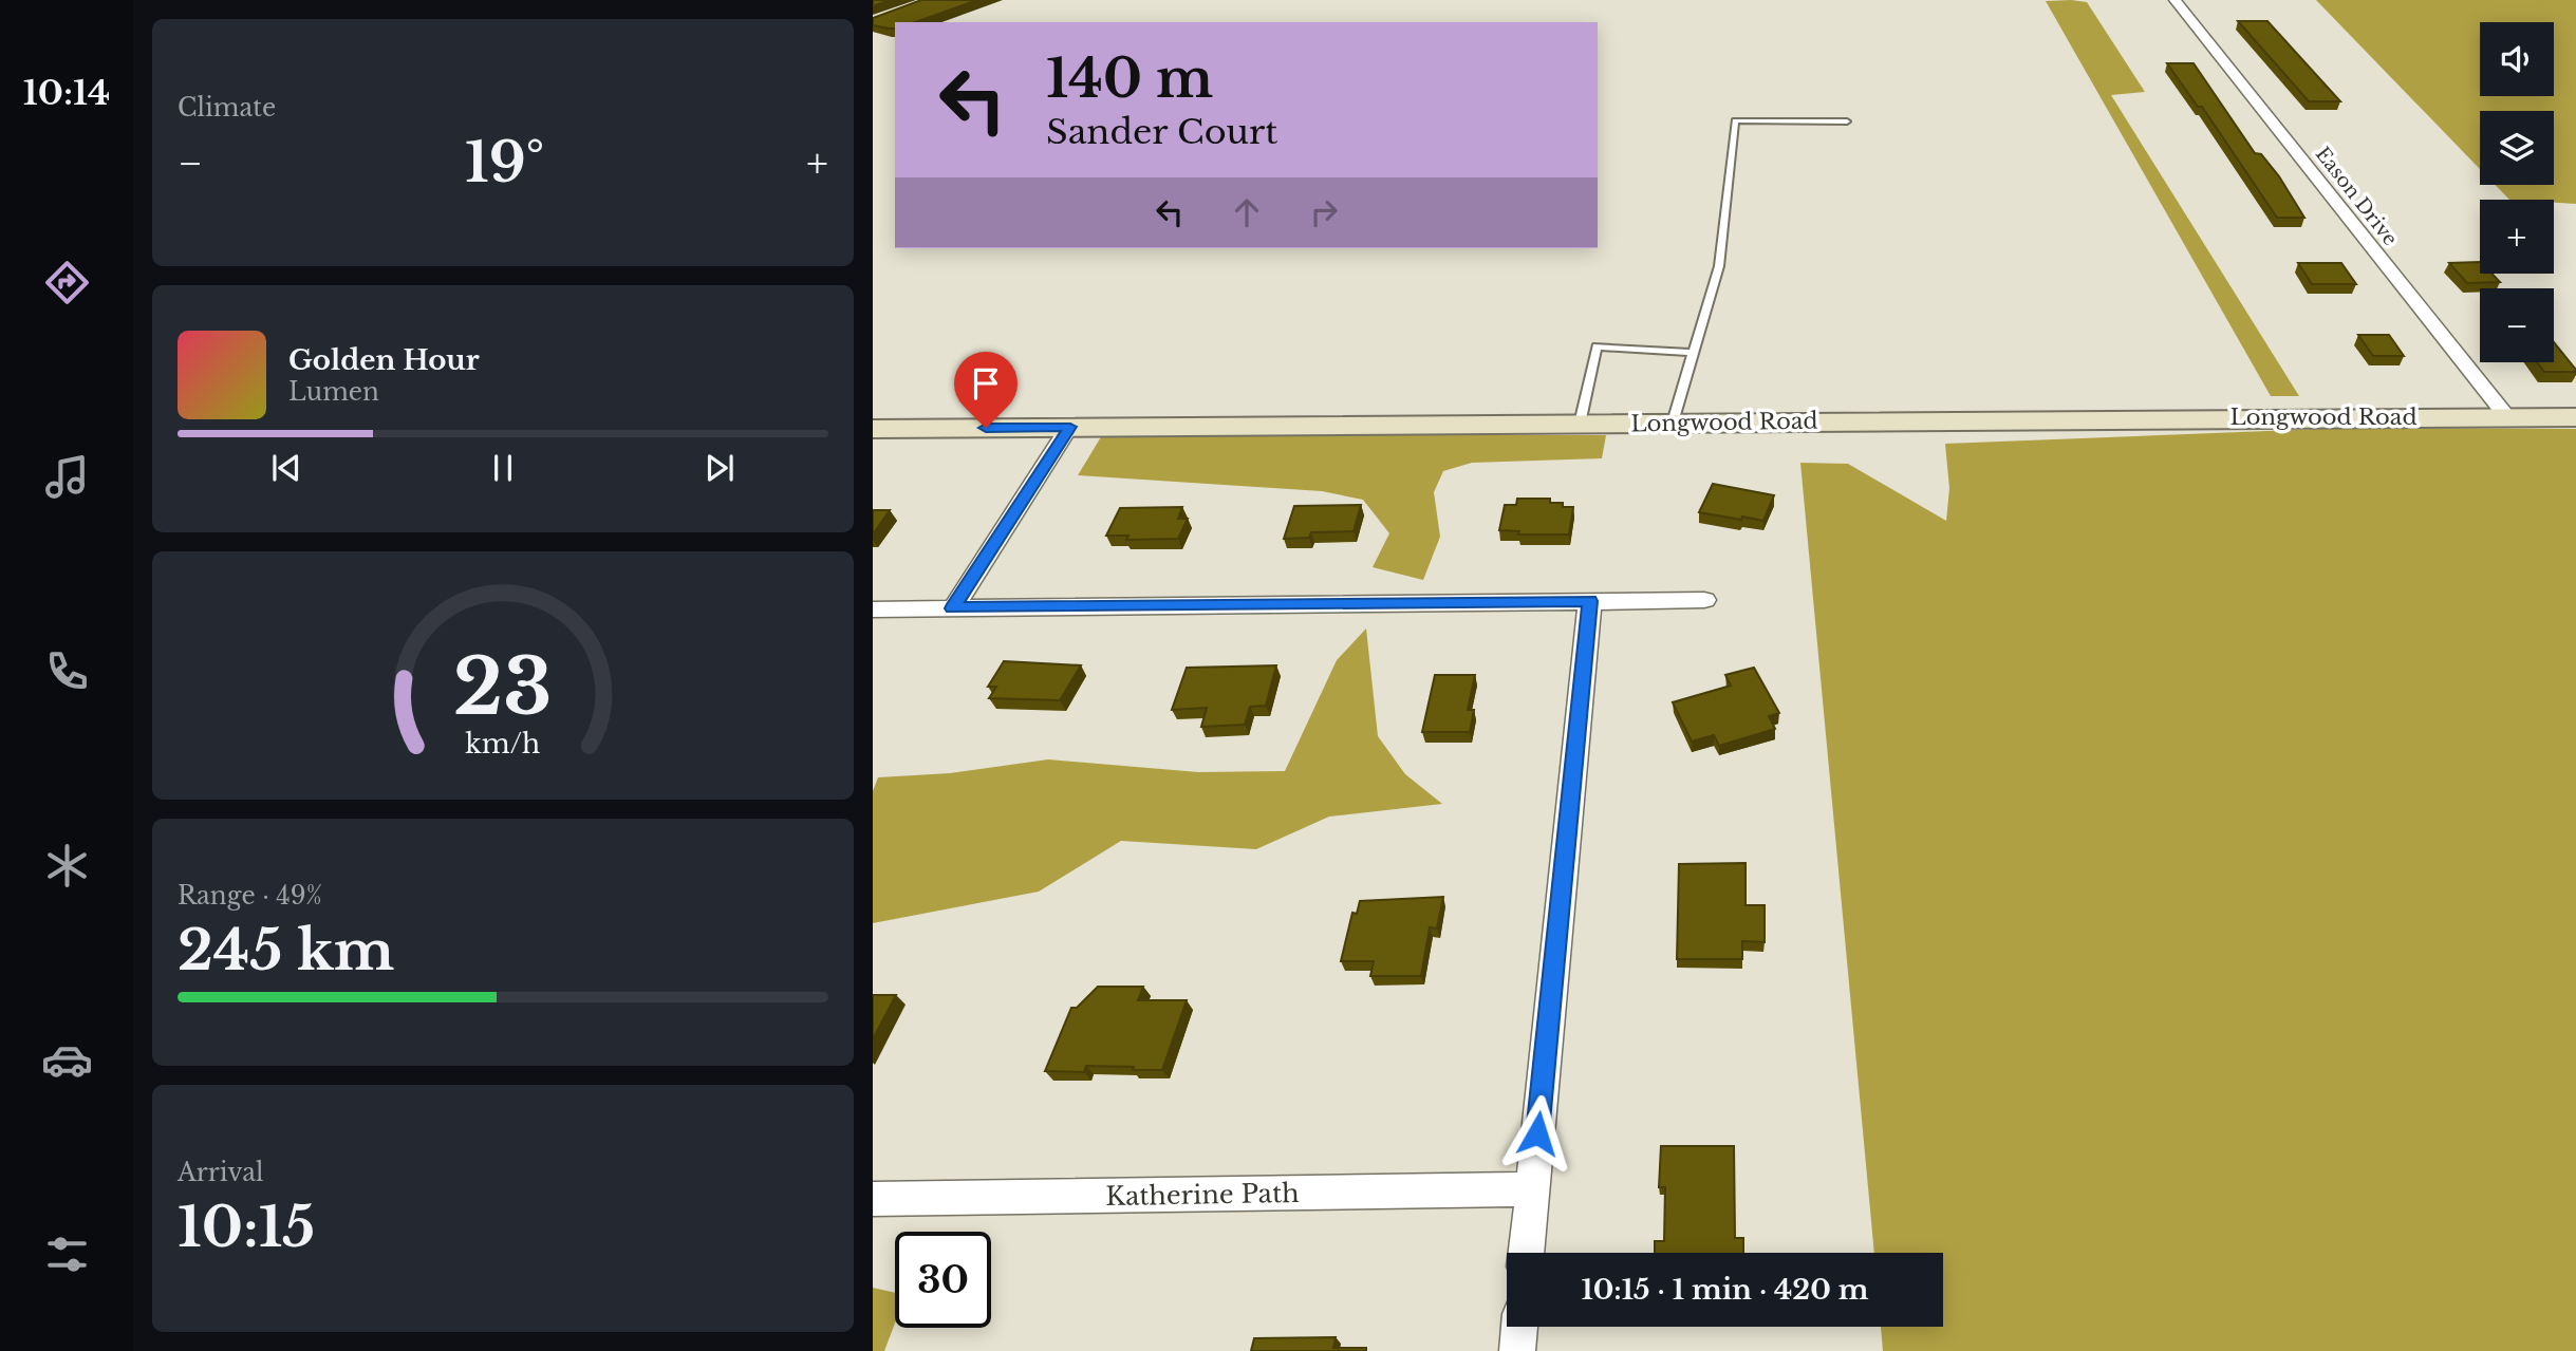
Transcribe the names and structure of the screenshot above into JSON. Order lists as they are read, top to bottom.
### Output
{
  "streets": {
    "main road": ["Longwood Road"],
    "street": ["Eason Drive", "Katherine Path"]
  },
  "crossings": [
    ["Eason Drive", "Longwood Road"]
  ],
  "page": {
    "tabs": "10:14",
    "tile": [
      "Climate",
      ["Range · 49%", "245 km"],
      ["Arrival", "10:15"]
    ],
    "map_buttons": ["+", "−"],
    "turn": ["140 m", "Sander Court"],
    "heat": ["−", "19°", "+"],
    "song": ["Golden Hour", "Lumen"],
    "limit": "30",
    "trip": "10:15 · 1 min · 420 m",
    "gauge": ["23", "km/h"]
  }
}
